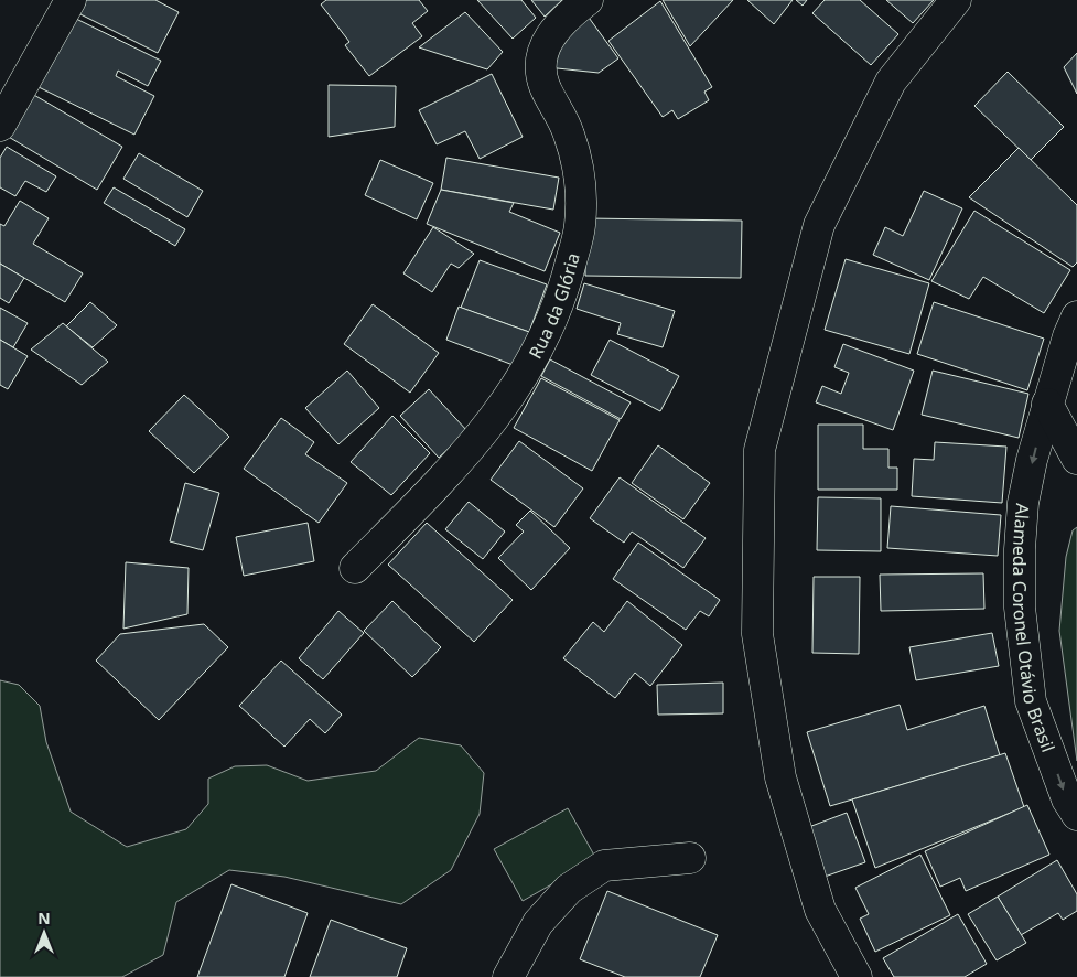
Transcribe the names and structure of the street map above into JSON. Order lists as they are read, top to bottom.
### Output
{
  "streets": {
    "street": ["Rua da Glória", "Alameda Coronel Otávio Brasil"]
  },
  "north": "top"
}
